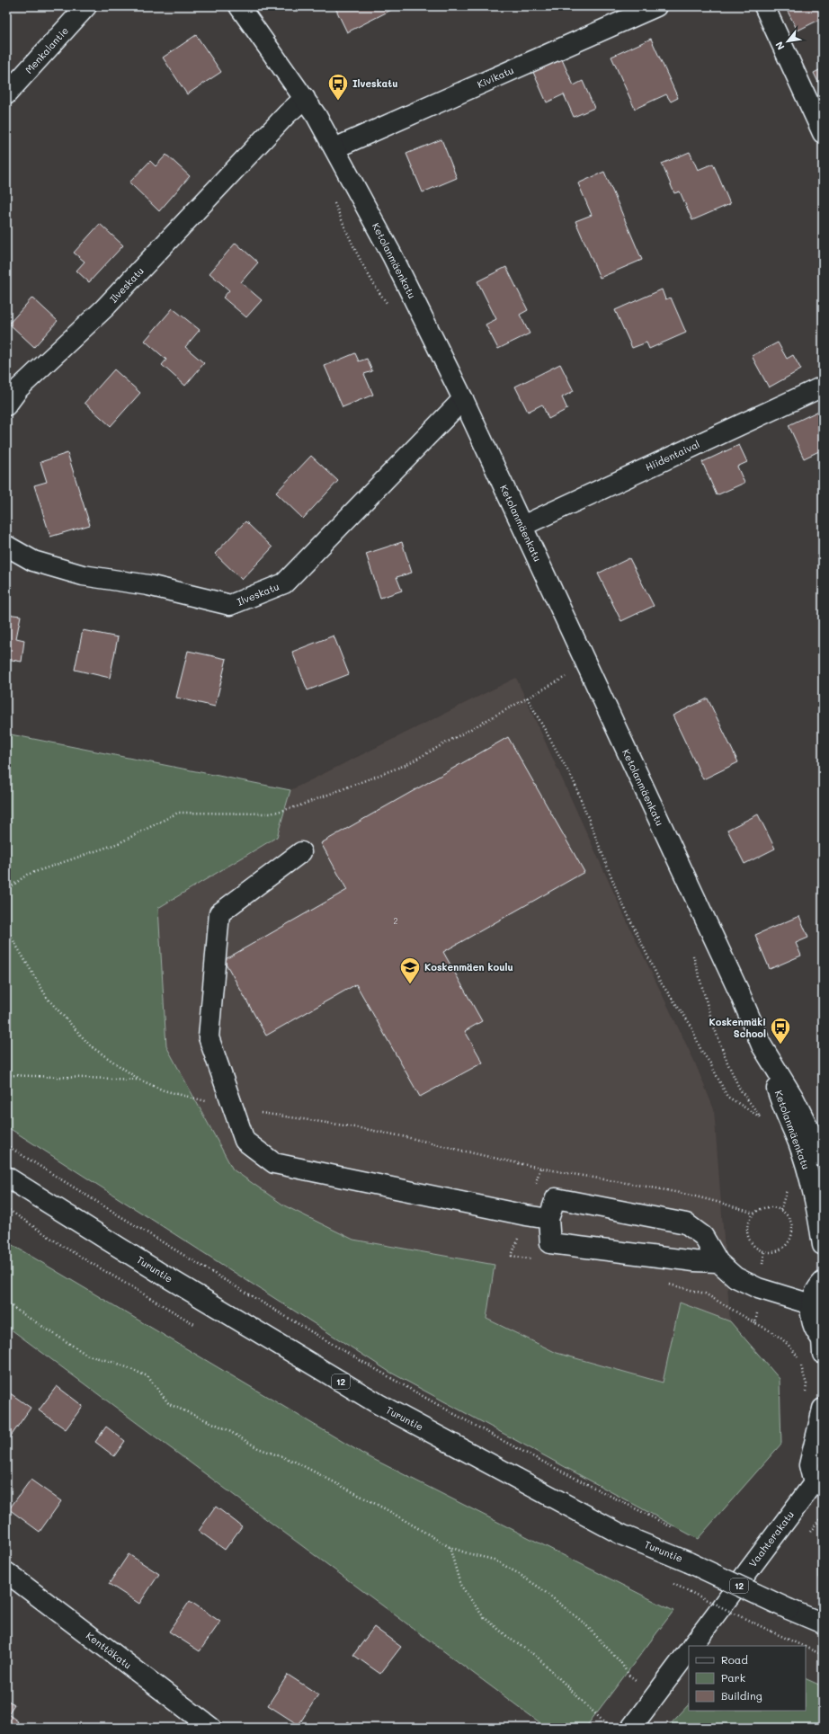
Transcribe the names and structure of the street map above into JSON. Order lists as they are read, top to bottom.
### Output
{
  "streets": {
    "main road": [
      "Menkalantie",
      "Kivikatu",
      "Ketolanmäenkatu",
      "Ilveskatu",
      "Hiidentaival",
      "Turuntie",
      "12",
      "Vaahterakatu",
      "Kenttäkatu"
    ]
  },
  "crossings": [
    ["Kivikatu", "Ketolanmäenkatu"],
    ["Ketolanmäenkatu", "Ilveskatu"],
    ["Ketolanmäenkatu", "Hiidentaival"]
  ],
  "places": {
    "bus stop": ["Ilveskatu", "Koskenmäki School"],
    "school or university": ["Koskenmäen koulu"]
  },
  "house_numbers": ["2"],
  "legend": ["Road", "Park", "Building"],
  "north": "bottom left"
}
